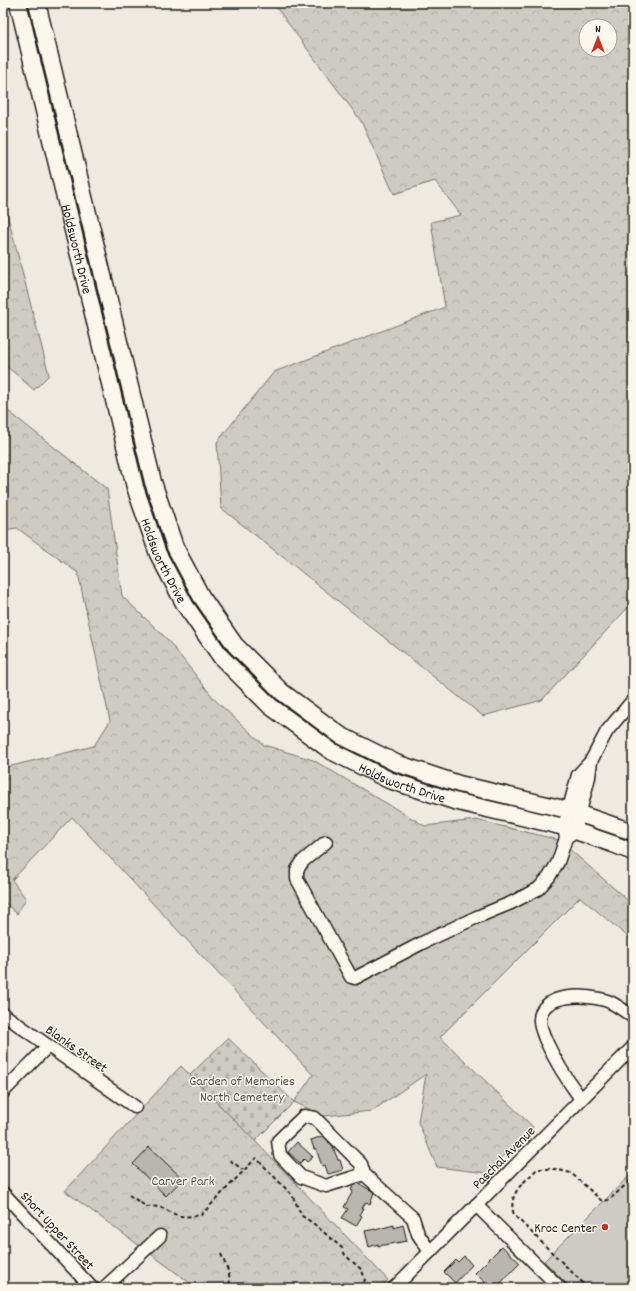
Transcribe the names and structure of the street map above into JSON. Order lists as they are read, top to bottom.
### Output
{
  "streets": {
    "main road": ["Holdsworth Drive"],
    "street": ["Blanks Street", "Paschal Avenue", "Short Upper Street"]
  },
  "parks": ["Garden of Memories North Cemetery", "Carver Park"],
  "places": ["Kroc Center"],
  "north": "top"
}
